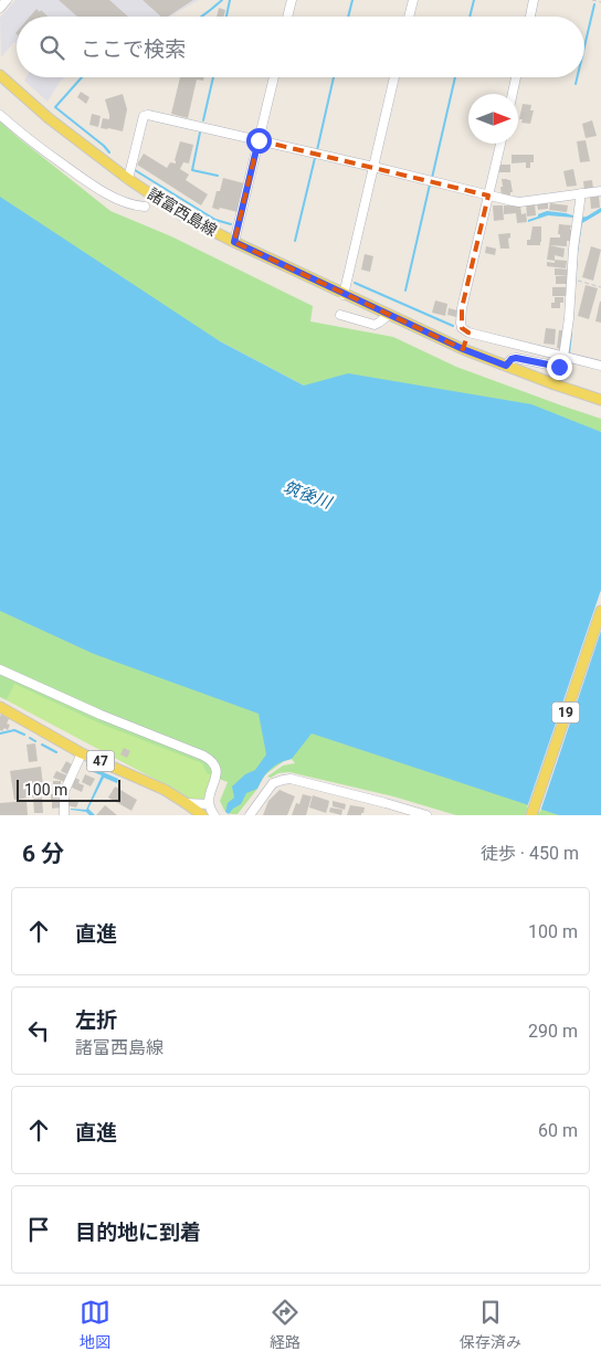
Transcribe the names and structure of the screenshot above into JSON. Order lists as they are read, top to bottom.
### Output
{
  "streets": {
    "main road": ["諸富西島線", "19", "47"]
  },
  "water": ["筑後川"],
  "scale_bar": "100 m",
  "north": "right",
  "page": {
    "search": "ここで検索",
    "scale": "100 m",
    "heading": ["6 分", "徒歩 · 450 m"],
    "list": [
      ["直進", "100 m"],
      ["左折", "諸富西島線", "290 m"],
      ["直進", "60 m"],
      "目的地に到着"
    ],
    "nav": ["地図", "経路", "保存済み"]
  }
}
